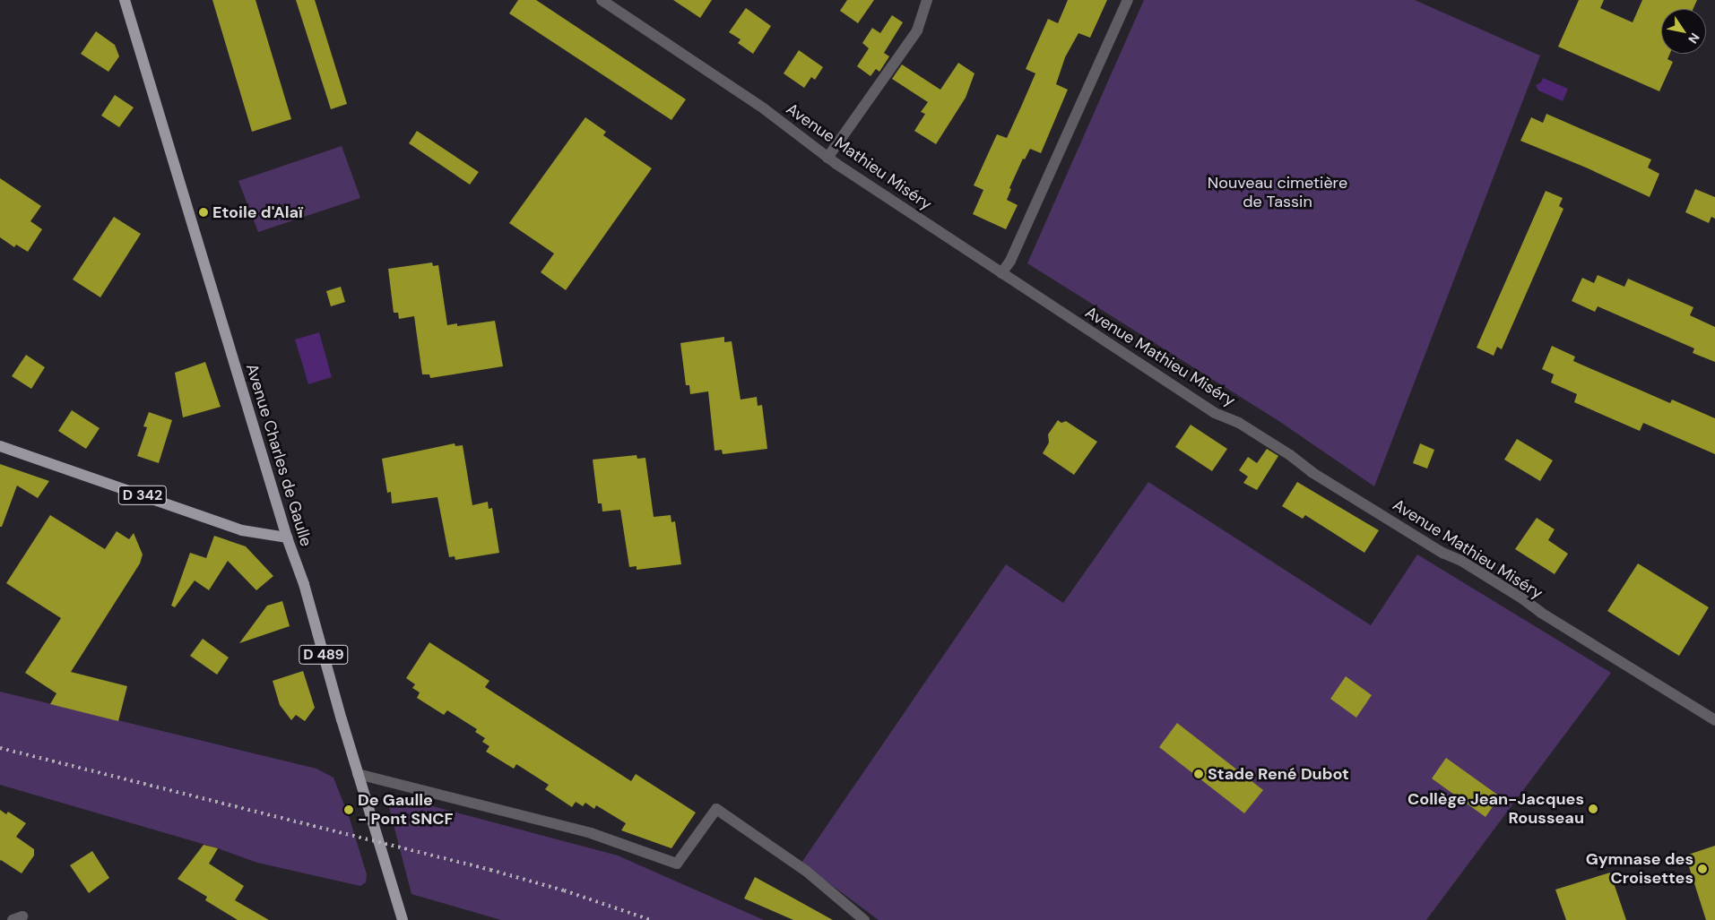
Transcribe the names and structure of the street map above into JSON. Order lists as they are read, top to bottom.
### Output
{
  "streets": {
    "main road": ["Avenue Charles de Gaulle", "D 342", "D 489"],
    "street": ["Avenue Mathieu Miséry"]
  },
  "crossings": [
    ["Avenue Charles de Gaulle", "D 342"]
  ],
  "parks": ["Nouveau cimetière de Tassin"],
  "places": [
    "Etoile d'Alaï",
    "Stade René Dubot",
    "Collège Jean-Jacques Rousseau",
    "De Gaulle - Pont SNCF",
    "Gymnase des Croisettes"
  ],
  "north": "bottom right"
}
